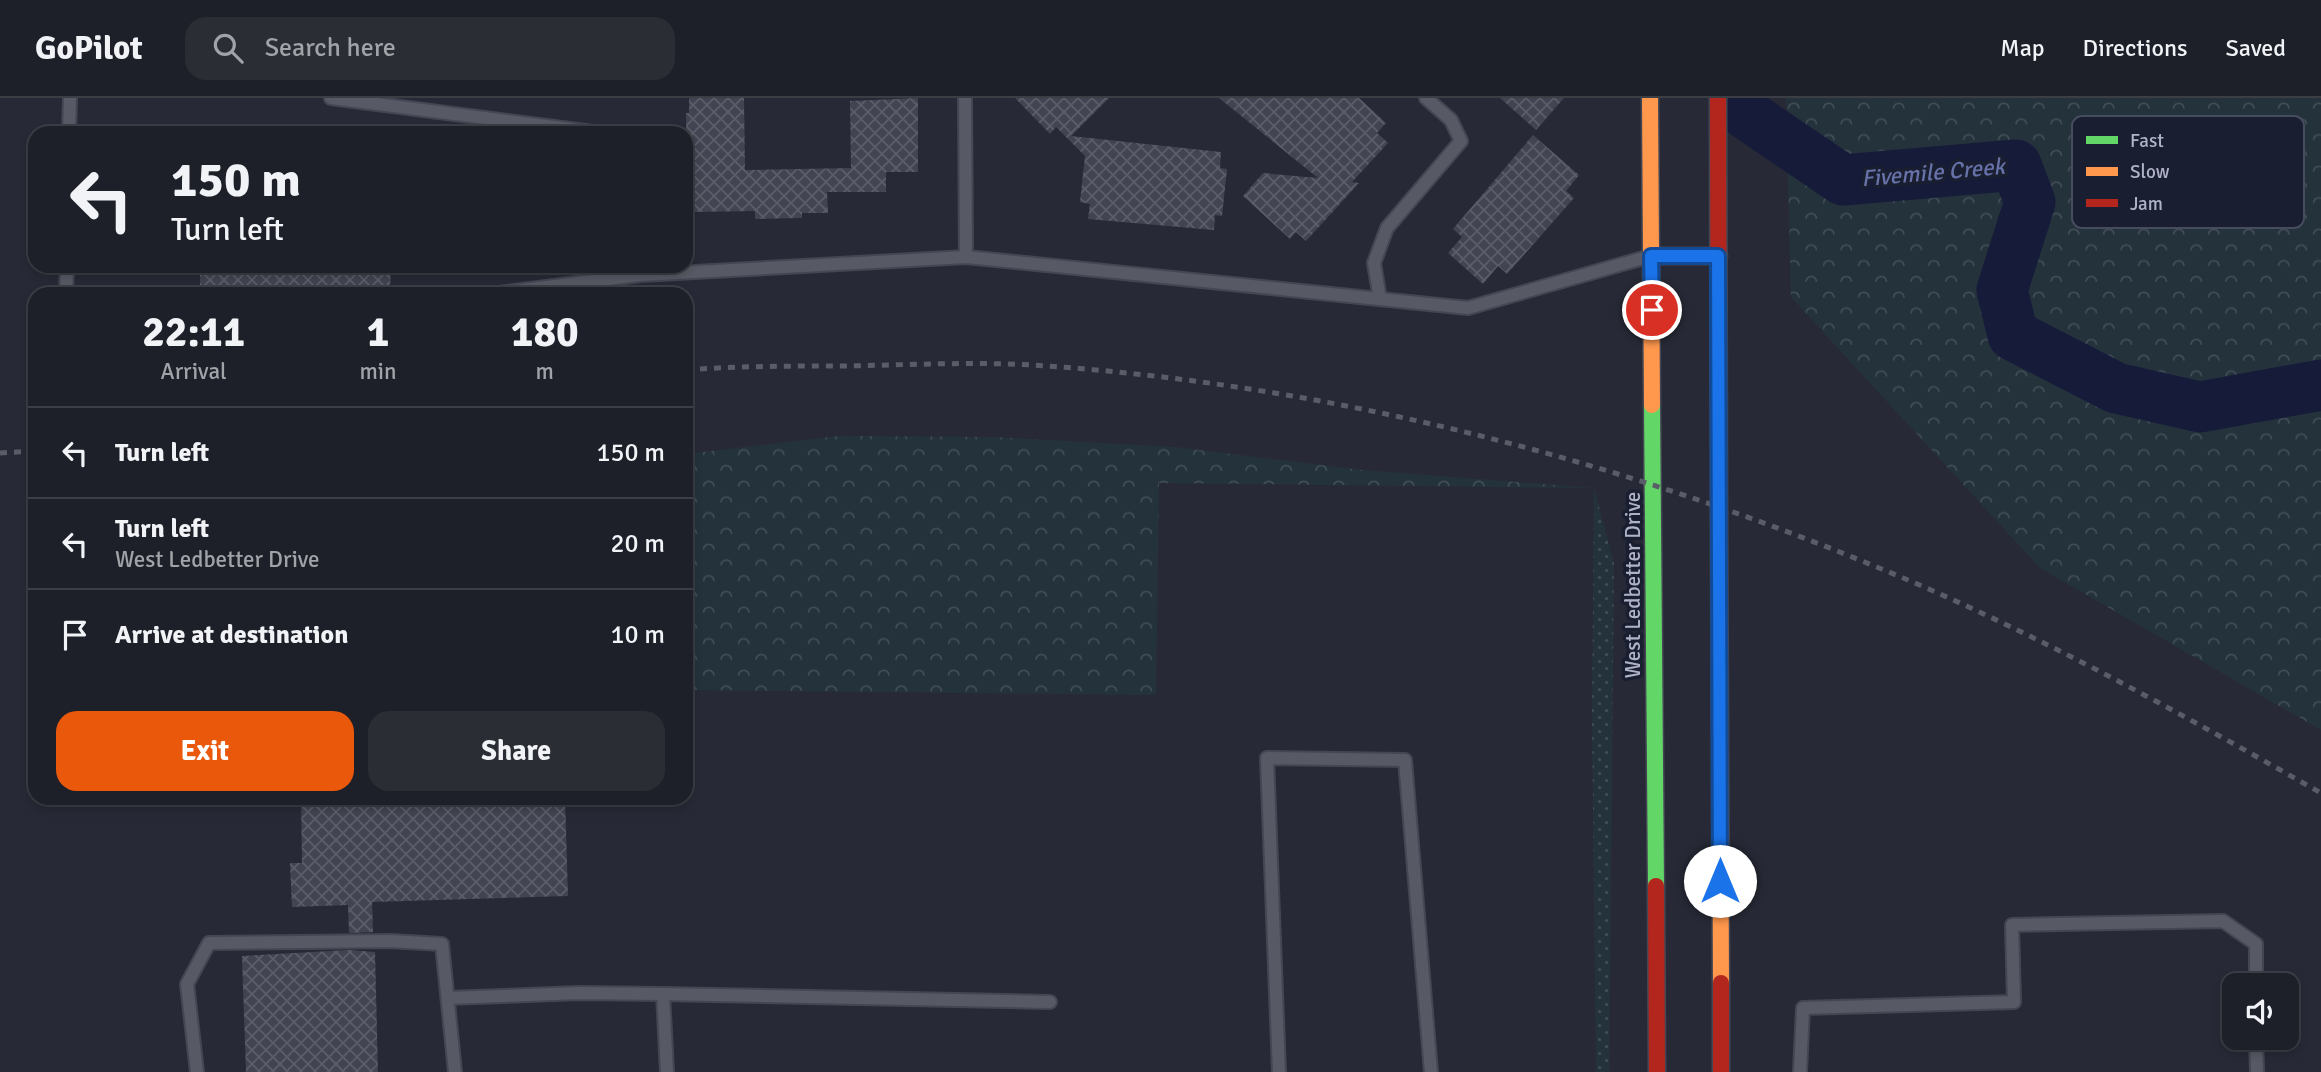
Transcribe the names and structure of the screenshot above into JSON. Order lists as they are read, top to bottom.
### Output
{
  "streets": {
    "main road": ["West Ledbetter Drive"]
  },
  "water": ["Fivemile Creek"],
  "legend": ["Fast", "Slow", "Jam"],
  "page": {
    "header": "GoPilot",
    "search": "Search here",
    "nav": ["Map", "Directions", "Saved"],
    "turn": ["150 m", "Turn left"],
    "eta": [
      "22:11",
      "Arrival",
      "1",
      "min",
      "180",
      "m"
    ],
    "list": [
      {
        "name": "Turn left",
        "value": "150 m"
      },
      {
        "name": "Turn left",
        "note": "West Ledbetter Drive",
        "value": "20 m"
      },
      {
        "name": "Arrive at destination",
        "value": "10 m"
      }
    ],
    "buttons": ["Exit", "Share"]
  }
}
